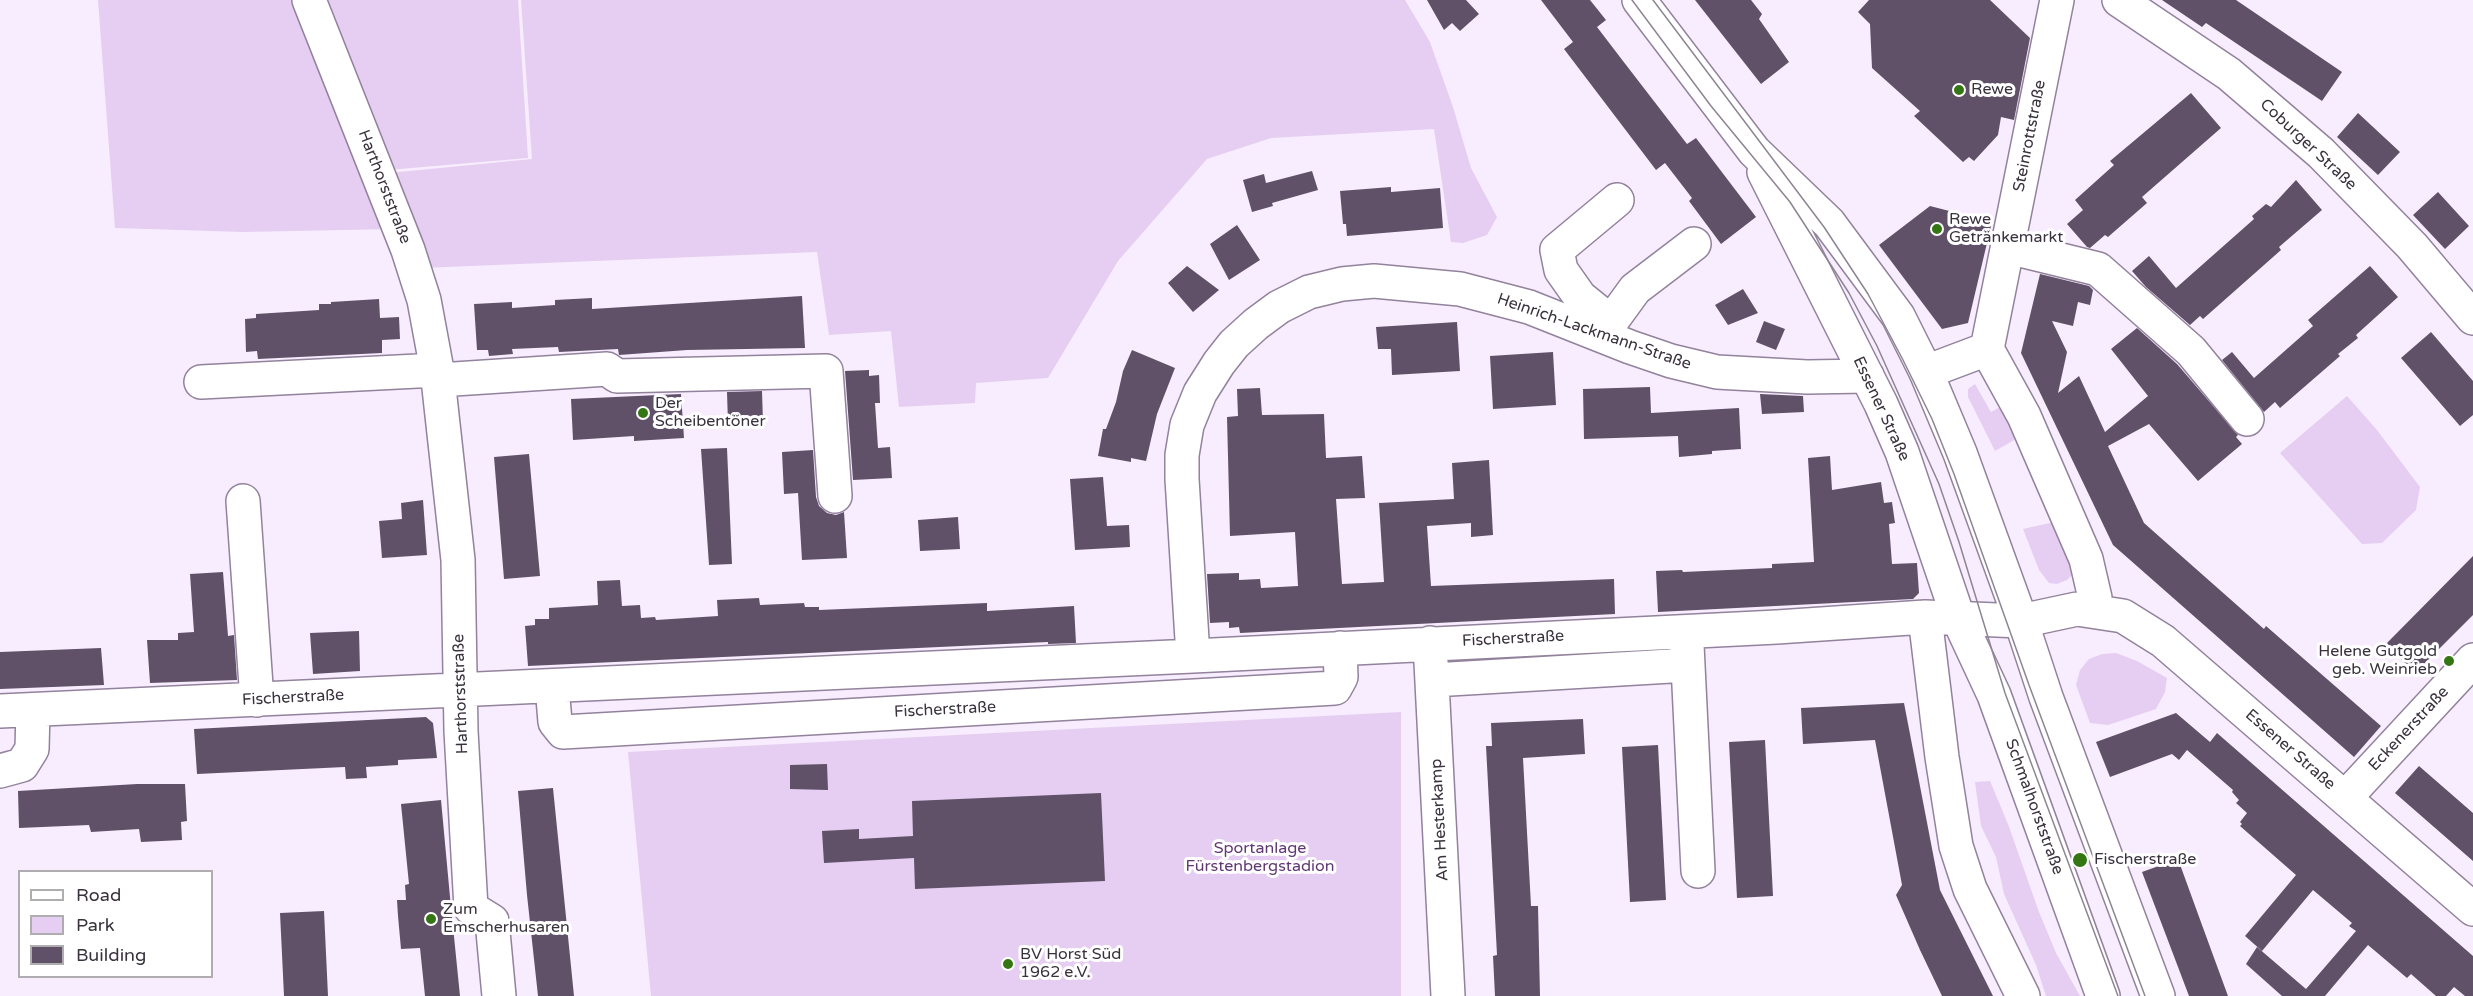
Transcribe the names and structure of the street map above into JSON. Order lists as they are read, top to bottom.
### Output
{
  "streets": {
    "street": [
      "Steinrottstraße",
      "Coburger Straße",
      "Harthorststraße",
      "Heinrich-Lackmann-Straße",
      "Essener Straße",
      "Fischerstraße",
      "Eckenerstraße",
      "Schmalhorststraße",
      "Am Hesterkamp"
    ]
  },
  "crossings": [
    ["Harthorststraße", "Fischerstraße"],
    ["Heinrich-Lackmann-Straße", "Essener Straße"],
    ["Heinrich-Lackmann-Straße", "Fischerstraße"],
    ["Essener Straße", "Fischerstraße"],
    ["Essener Straße", "Eckenerstraße"],
    ["Essener Straße", "Schmalhorststraße"],
    ["Fischerstraße", "Schmalhorststraße"],
    ["Fischerstraße", "Am Hesterkamp"]
  ],
  "parks": ["Sportanlage Fürstenbergstadion"],
  "places": [
    "Rewe",
    "Rewe Getränkemarkt",
    "Der Scheibentöner",
    "Helene Gutgold geb. Weinrieb",
    "Fischerstraße",
    "Zum Emscherhusaren",
    "BV Horst Süd 1962 e.V."
  ],
  "legend": ["Road", "Park", "Building"]
}
